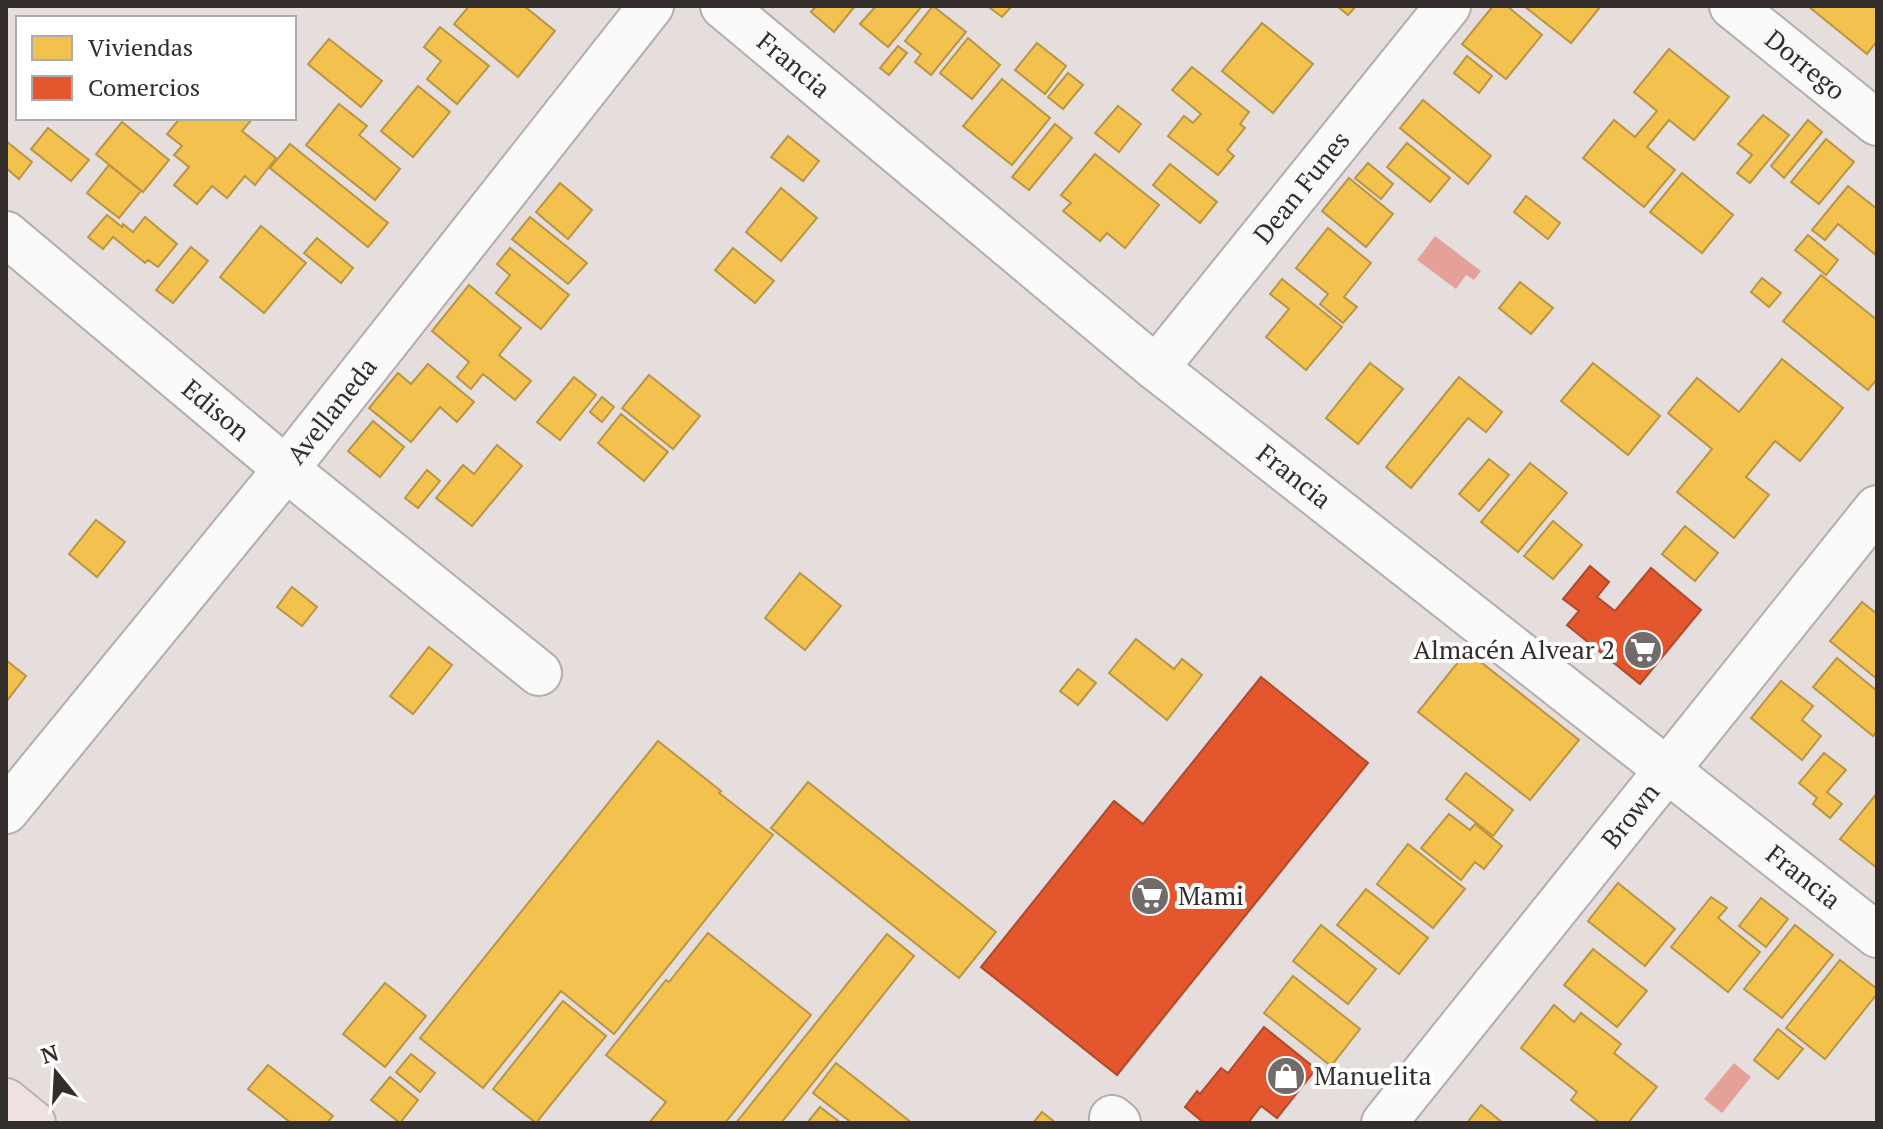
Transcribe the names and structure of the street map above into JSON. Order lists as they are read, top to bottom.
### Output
{
  "streets": {
    "street": [
      "Dorrego",
      "Francia",
      "Dean Funes",
      "Edison",
      "Avellaneda",
      "Brown"
    ]
  },
  "crossings": [
    ["Francia", "Dean Funes"],
    ["Francia", "Brown"],
    ["Edison", "Avellaneda"]
  ],
  "places": {
    "supermarket": ["Almacén Alvear 2", "Mami"],
    "shop": ["Manuelita"]
  },
  "legend": ["Viviendas", "Comercios"],
  "north": "top"
}
